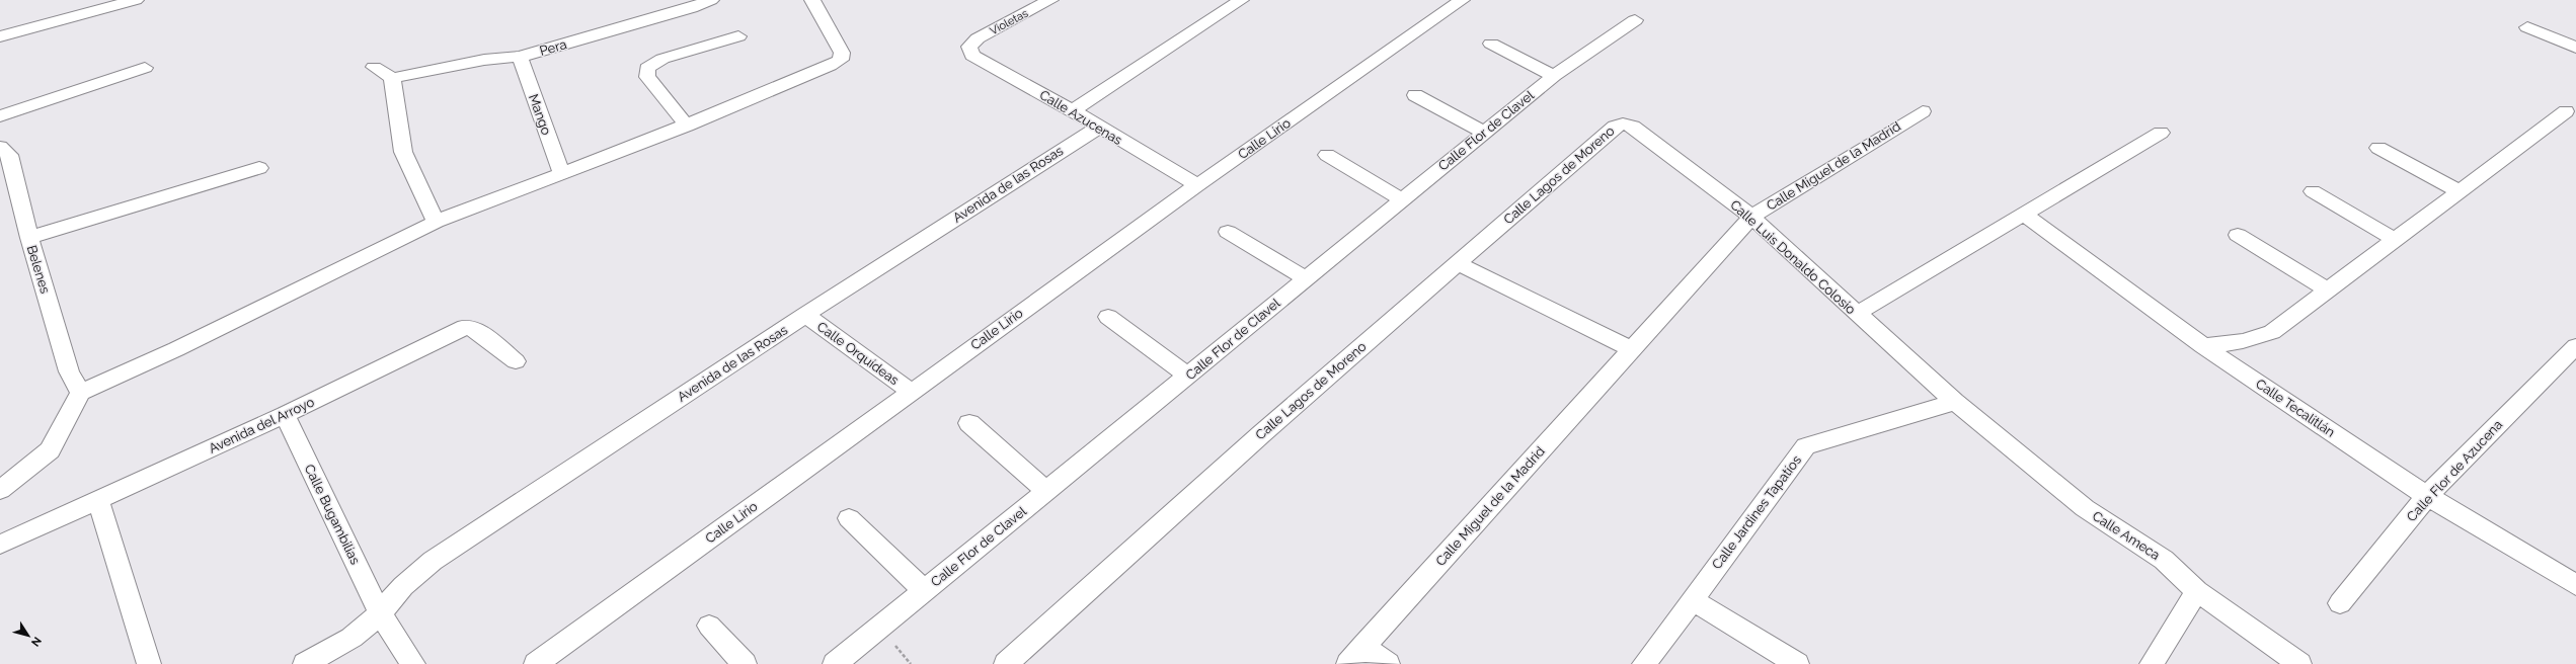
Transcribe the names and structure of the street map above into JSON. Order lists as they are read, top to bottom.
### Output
{
  "streets": {
    "street": [
      "Violetas",
      "Pera",
      "Mango",
      "Calle Azucenas",
      "Calle Flor de Clavel",
      "Calle Lirio",
      "Calle Miguel de la Madrid",
      "Calle Lagos de Moreno",
      "Avenida de las Rosas",
      "Calle Luis Donaldo Colosio",
      "Belenes",
      "Calle Orquídeas",
      "Calle Tecalitlán",
      "Avenida del Arroyo",
      "Calle Flor de Azucena",
      "Calle Jardines Tapatíos",
      "Calle Bugambilias",
      "Calle Ameca"
    ]
  },
  "crossings": [
    ["Violetas", "Calle Azucenas"],
    ["Pera", "Mango"],
    ["Calle Azucenas", "Calle Lirio"],
    ["Calle Azucenas", "Avenida de las Rosas"],
    ["Calle Lirio", "Calle Orquídeas"],
    ["Calle Miguel de la Madrid", "Calle Luis Donaldo Colosio"],
    ["Calle Lagos de Moreno", "Calle Luis Donaldo Colosio"],
    ["Avenida de las Rosas", "Calle Orquídeas"],
    ["Avenida de las Rosas", "Calle Bugambilias"],
    ["Calle Luis Donaldo Colosio", "Calle Jardines Tapatíos"],
    ["Calle Luis Donaldo Colosio", "Calle Ameca"],
    ["Calle Tecalitlán", "Calle Flor de Azucena"],
    ["Avenida del Arroyo", "Calle Bugambilias"],
    ["Calle Jardines Tapatíos", "Calle Ameca"]
  ],
  "north": "bottom right"
}
